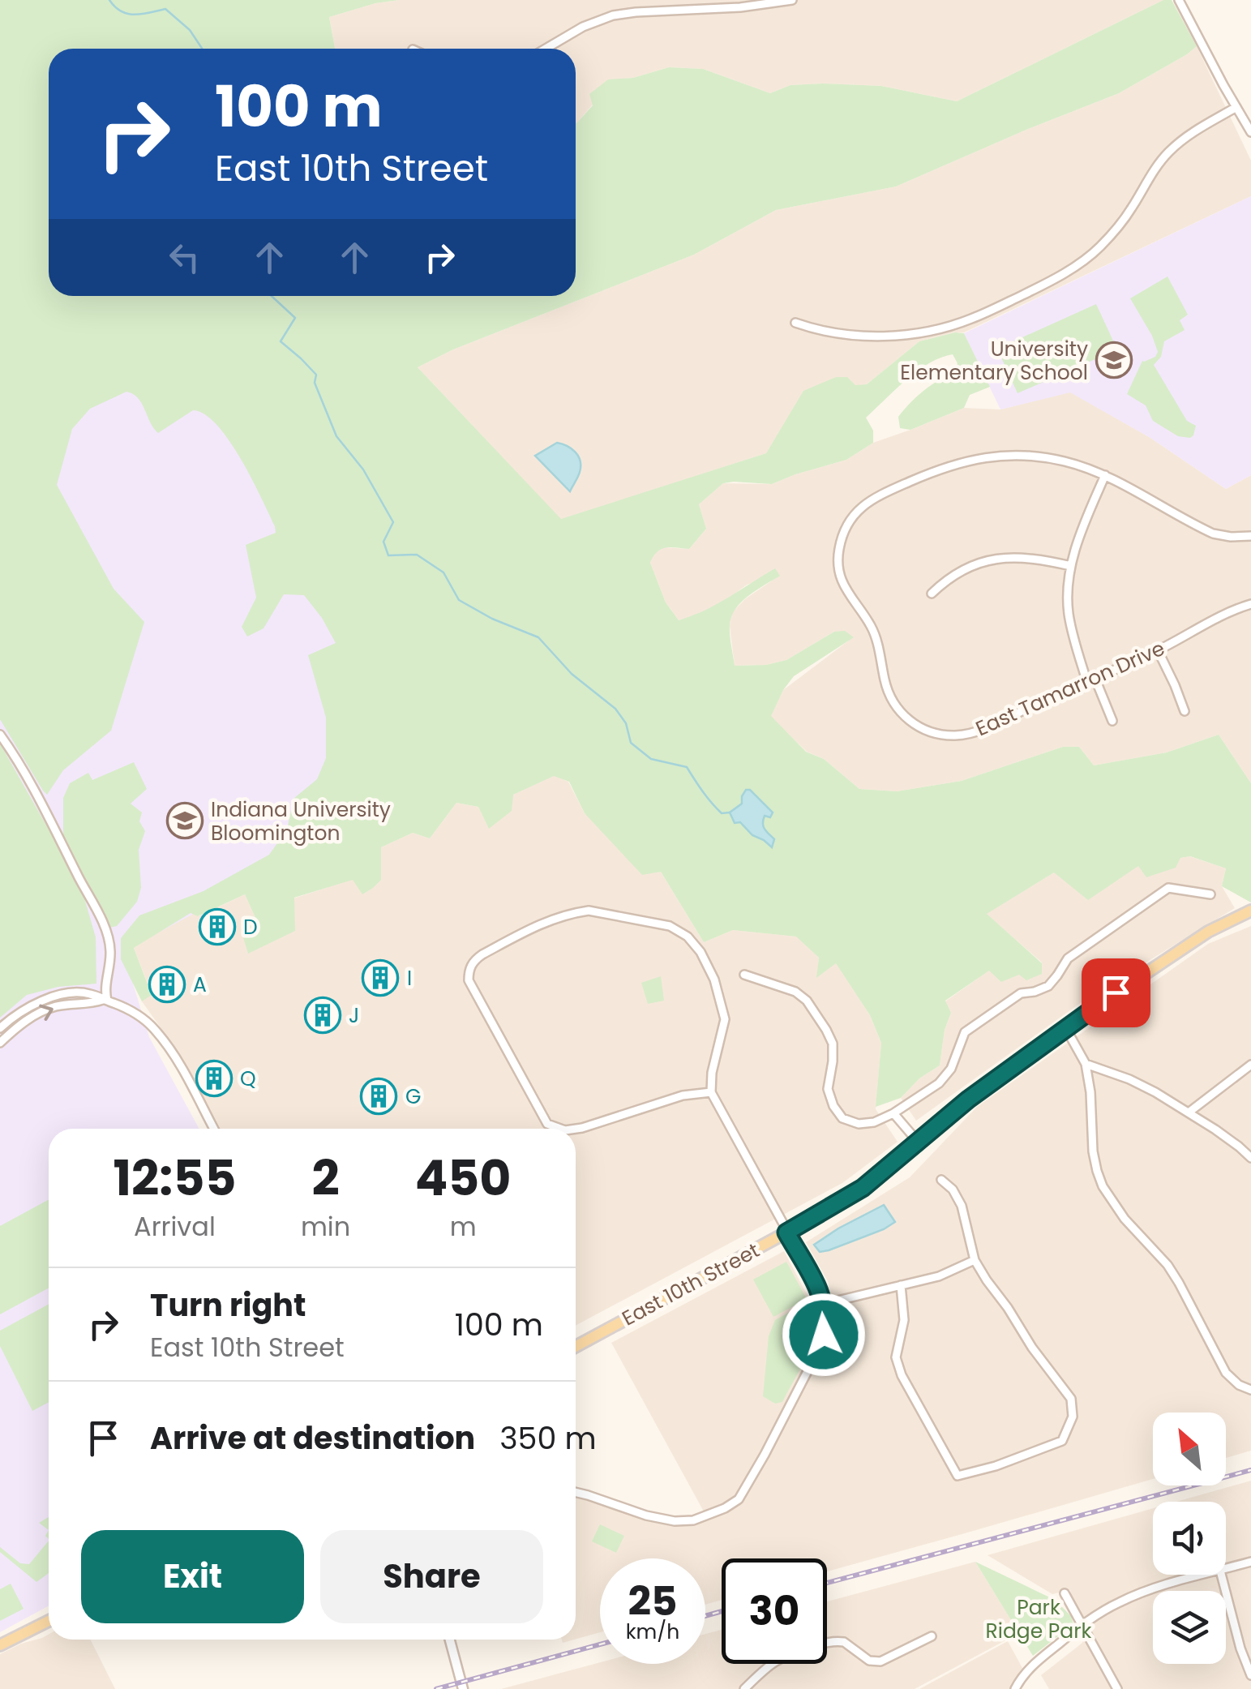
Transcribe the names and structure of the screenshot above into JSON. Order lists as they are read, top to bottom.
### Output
{
  "streets": {
    "main road": ["East 10th Street"],
    "street": ["East Tamarron Drive"]
  },
  "parks": ["Park Ridge Park"],
  "places": {
    "school or university": ["University Elementary School", "Indiana University Bloomington"],
    "building": [
      "D",
      "I",
      "A",
      "J",
      "Q",
      "G"
    ]
  },
  "north": "top left",
  "page": {
    "turn": ["100 m", "East 10th Street"],
    "eta": [
      "12:55",
      "Arrival",
      "2",
      "min",
      "450",
      "m"
    ],
    "list": [
      {
        "name": "Turn right",
        "note": "East 10th Street",
        "value": "100 m"
      },
      {
        "name": "Arrive at destination",
        "value": "350 m"
      }
    ],
    "buttons": ["Exit", "Share"],
    "speed": "25 km/h",
    "limit": "30"
  }
}
